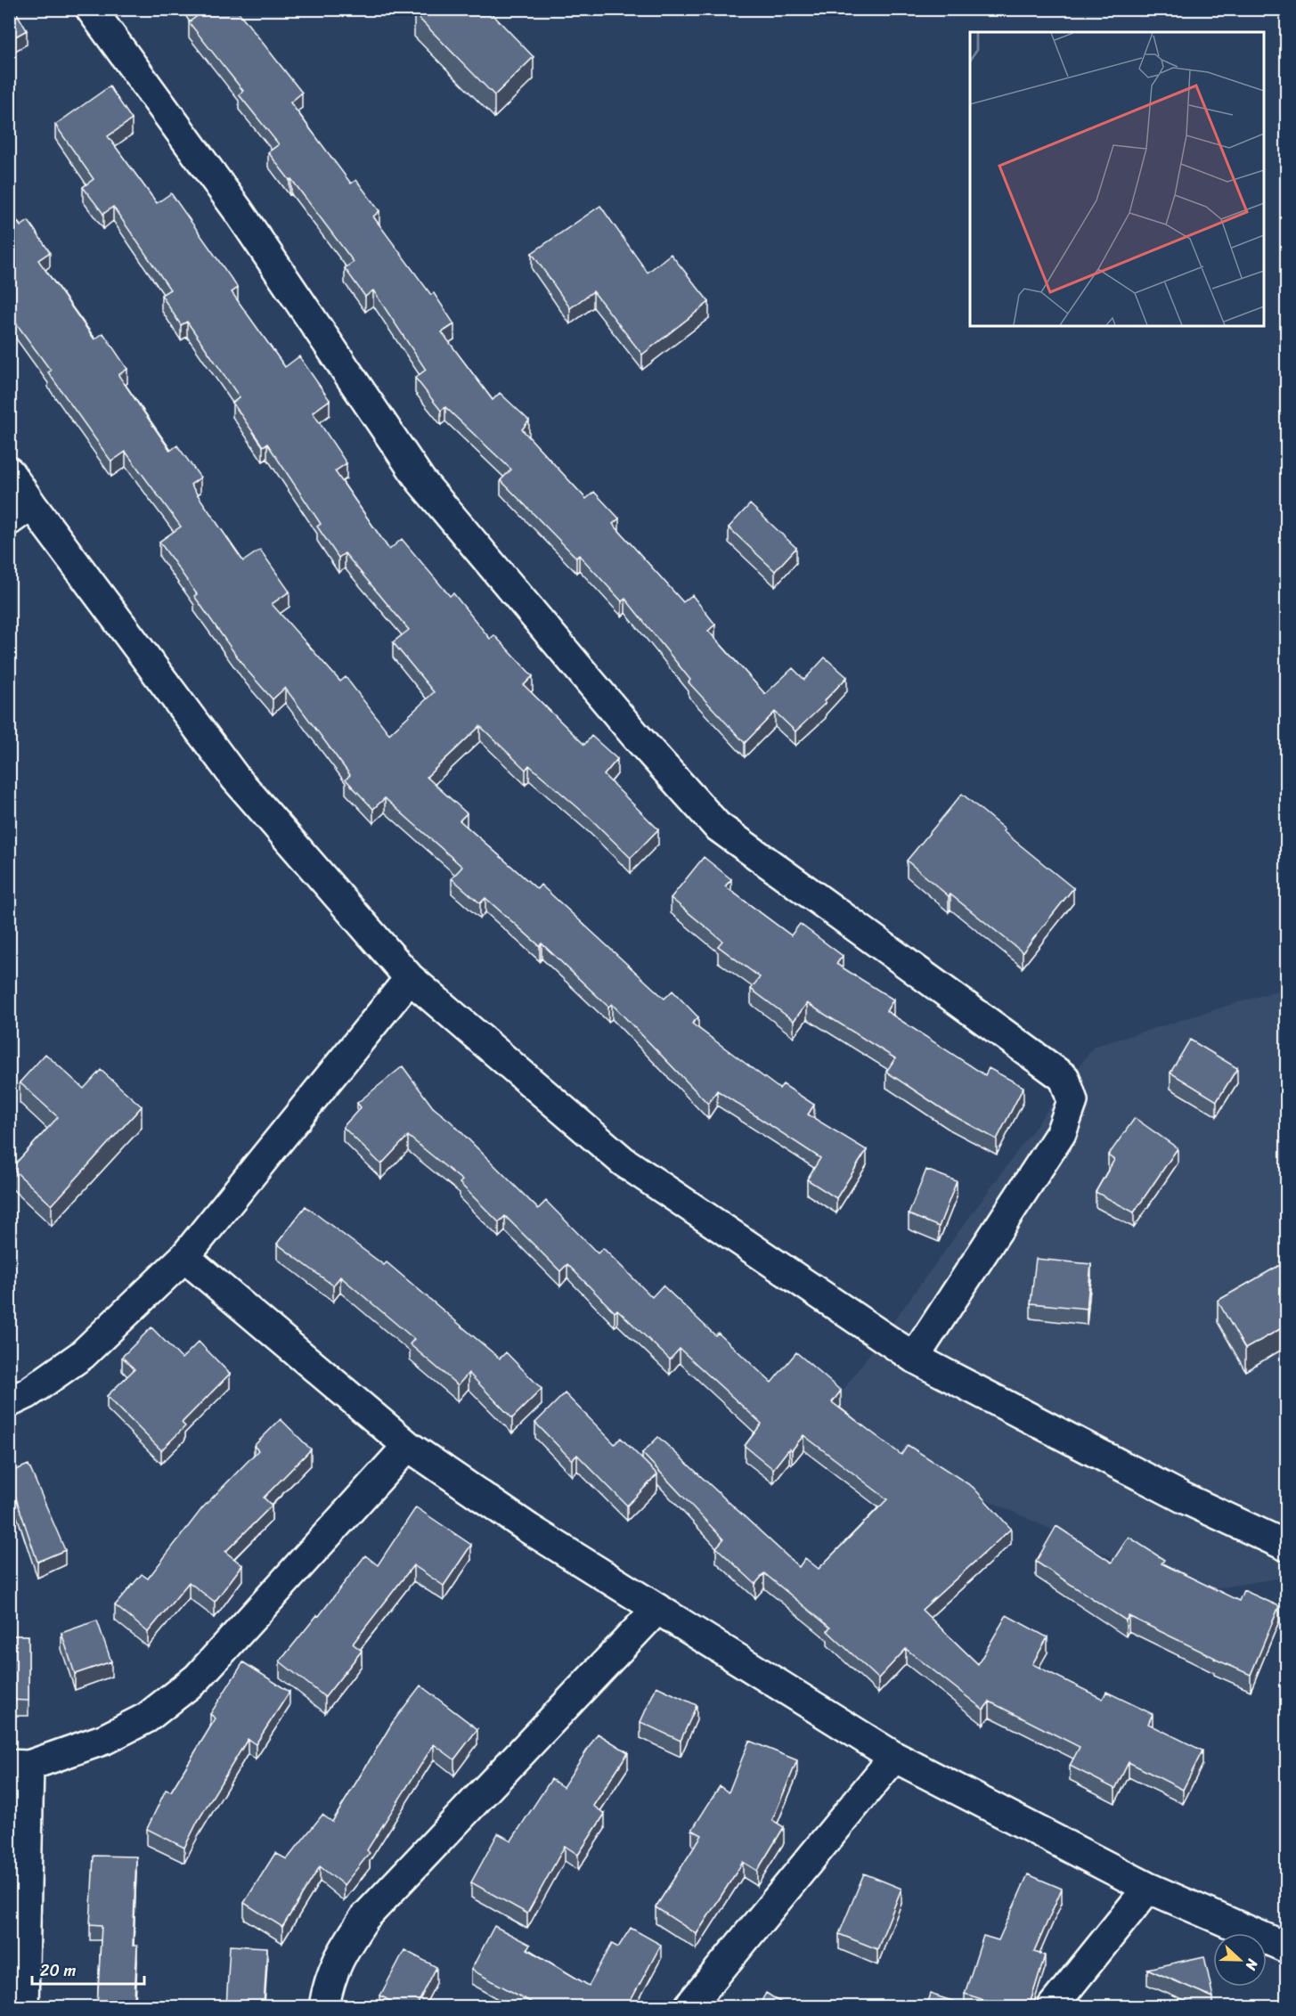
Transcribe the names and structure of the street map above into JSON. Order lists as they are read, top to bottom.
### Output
{
  "scale_bar": "20 m",
  "north": "right"
}
